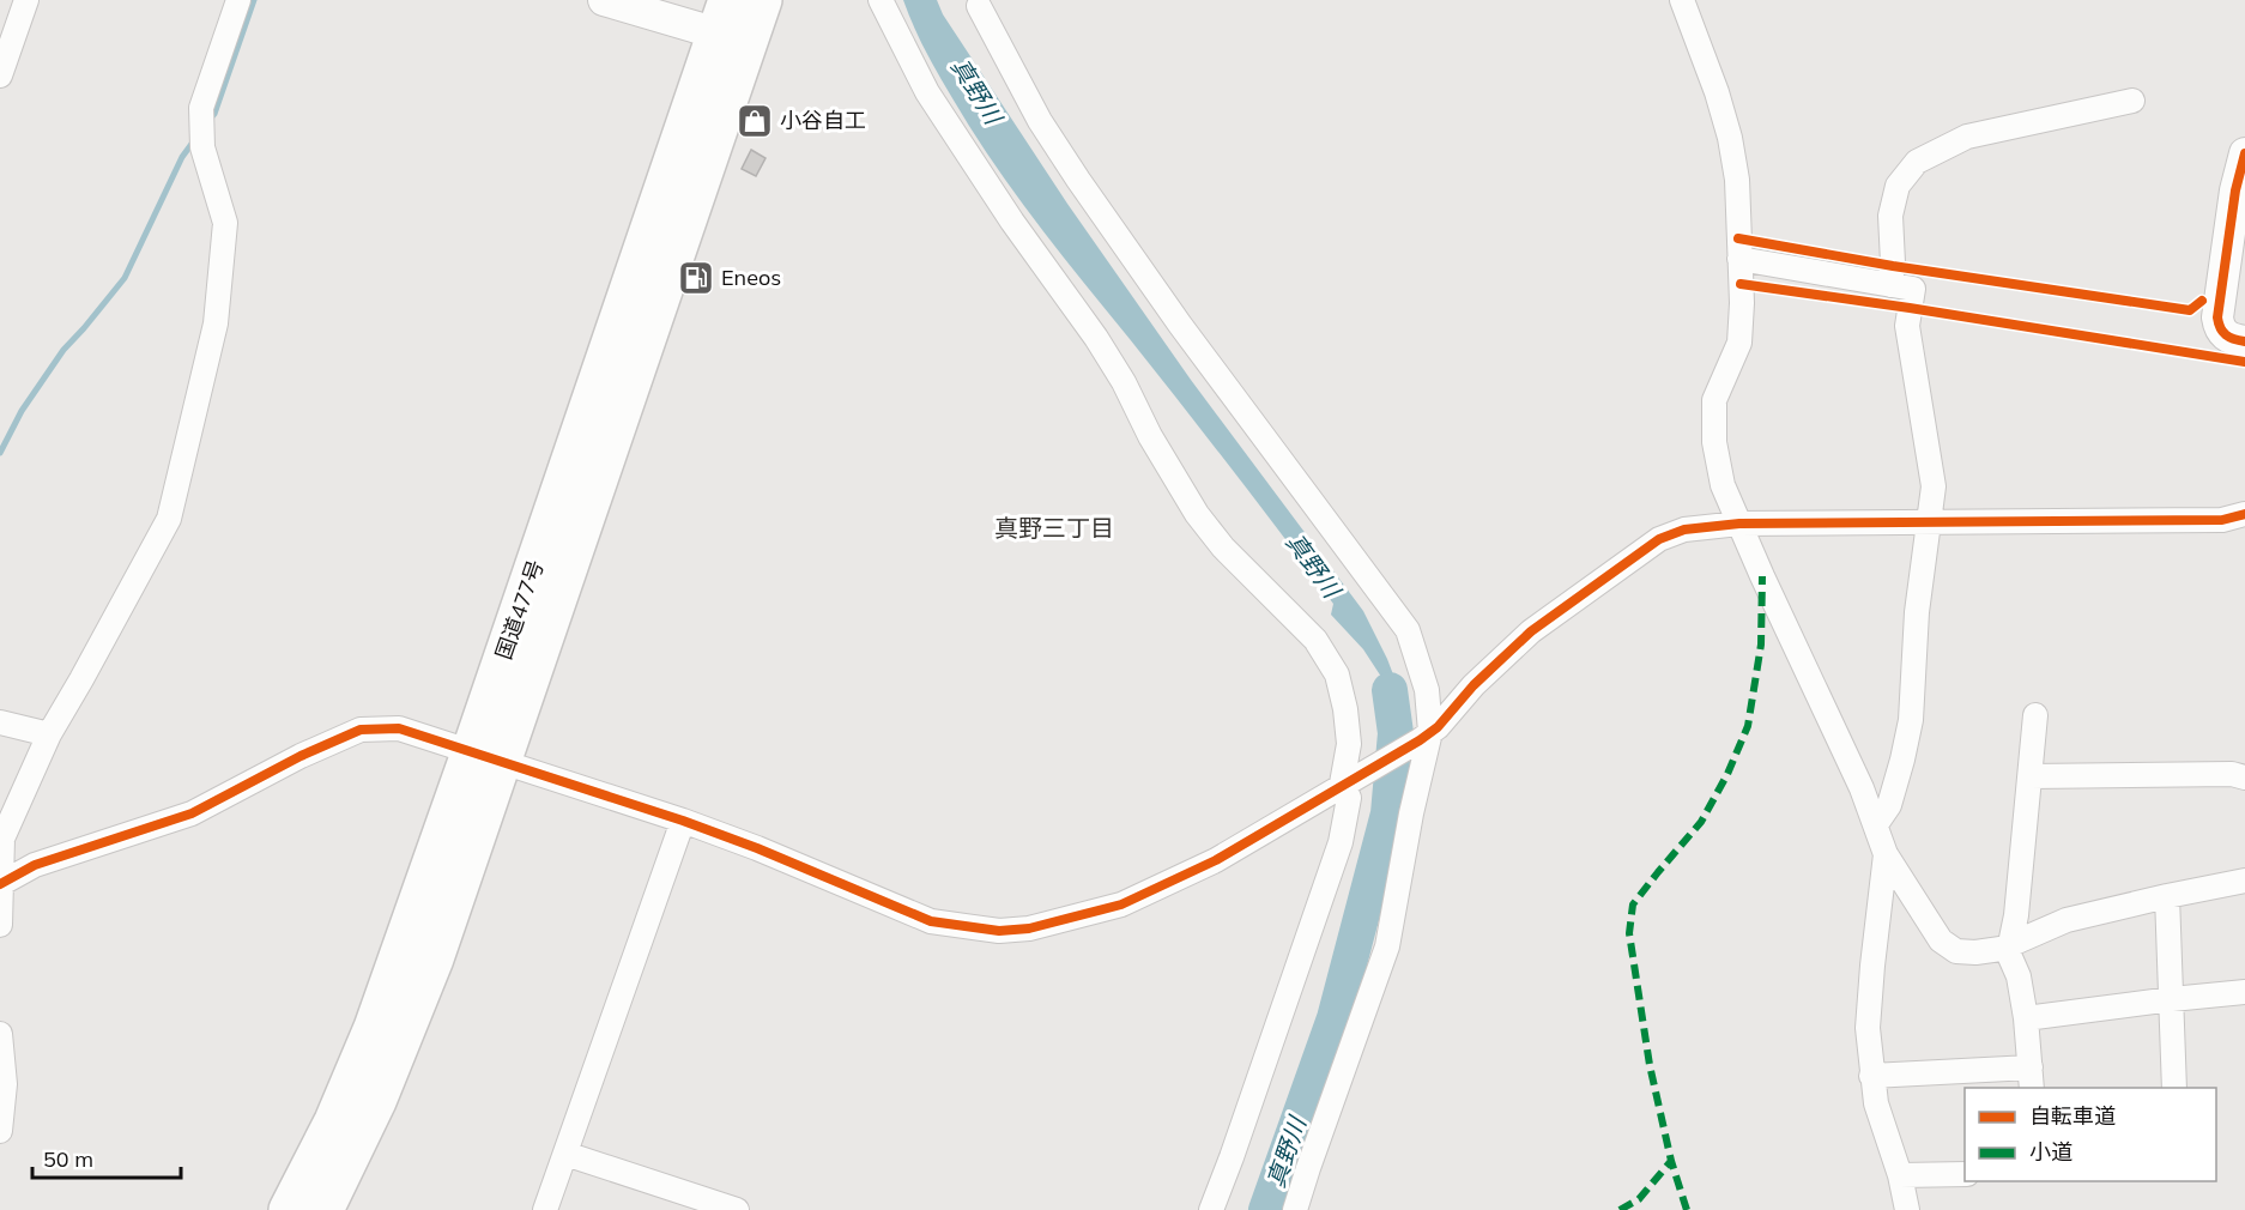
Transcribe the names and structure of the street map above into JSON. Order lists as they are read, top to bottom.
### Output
{
  "streets": {
    "highway": ["国道477号"]
  },
  "districts": ["真野三丁目"],
  "water": ["真野川"],
  "places": {
    "shop": ["小谷自工"],
    "fuel station": ["Eneos"]
  },
  "legend": ["自転車道", "小道"],
  "scale_bar": "50 m"
}
